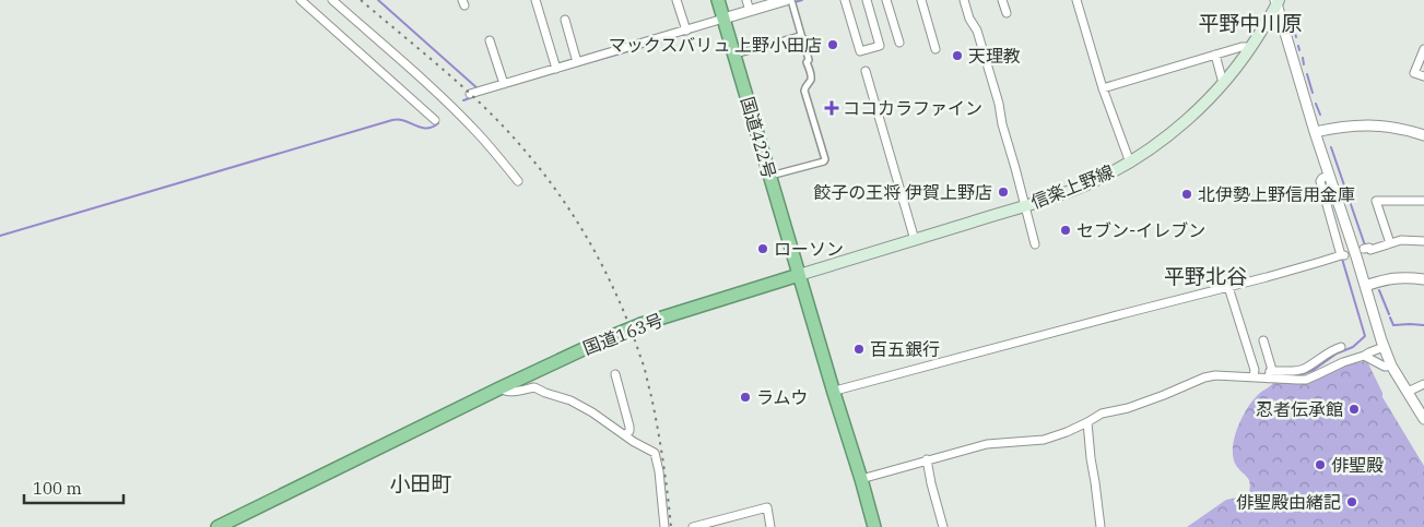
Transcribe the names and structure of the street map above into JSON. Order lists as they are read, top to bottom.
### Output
{
  "streets": {
    "highway": ["国道422号", "国道163号"],
    "main road": ["信楽上野線"]
  },
  "crossings": [
    ["国道422号", "信楽上野線"],
    ["国道422号", "国道163号"],
    ["信楽上野線", "国道163号"]
  ],
  "districts": ["平野中川原", "平野北谷", "小田町"],
  "places": {
    "other": [
      "マックスバリュ 上野小田店",
      "天理教",
      "餃子の王将 伊賀上野店",
      "北伊勢上野信用金庫",
      "セブン-イレブン",
      "ローソン",
      "百五銀行",
      "ラムウ",
      "忍者伝承館",
      "俳聖殿",
      "俳聖殿由緒記"
    ],
    "health": ["ココカラファイン"]
  },
  "scale_bar": "100 m"
}
